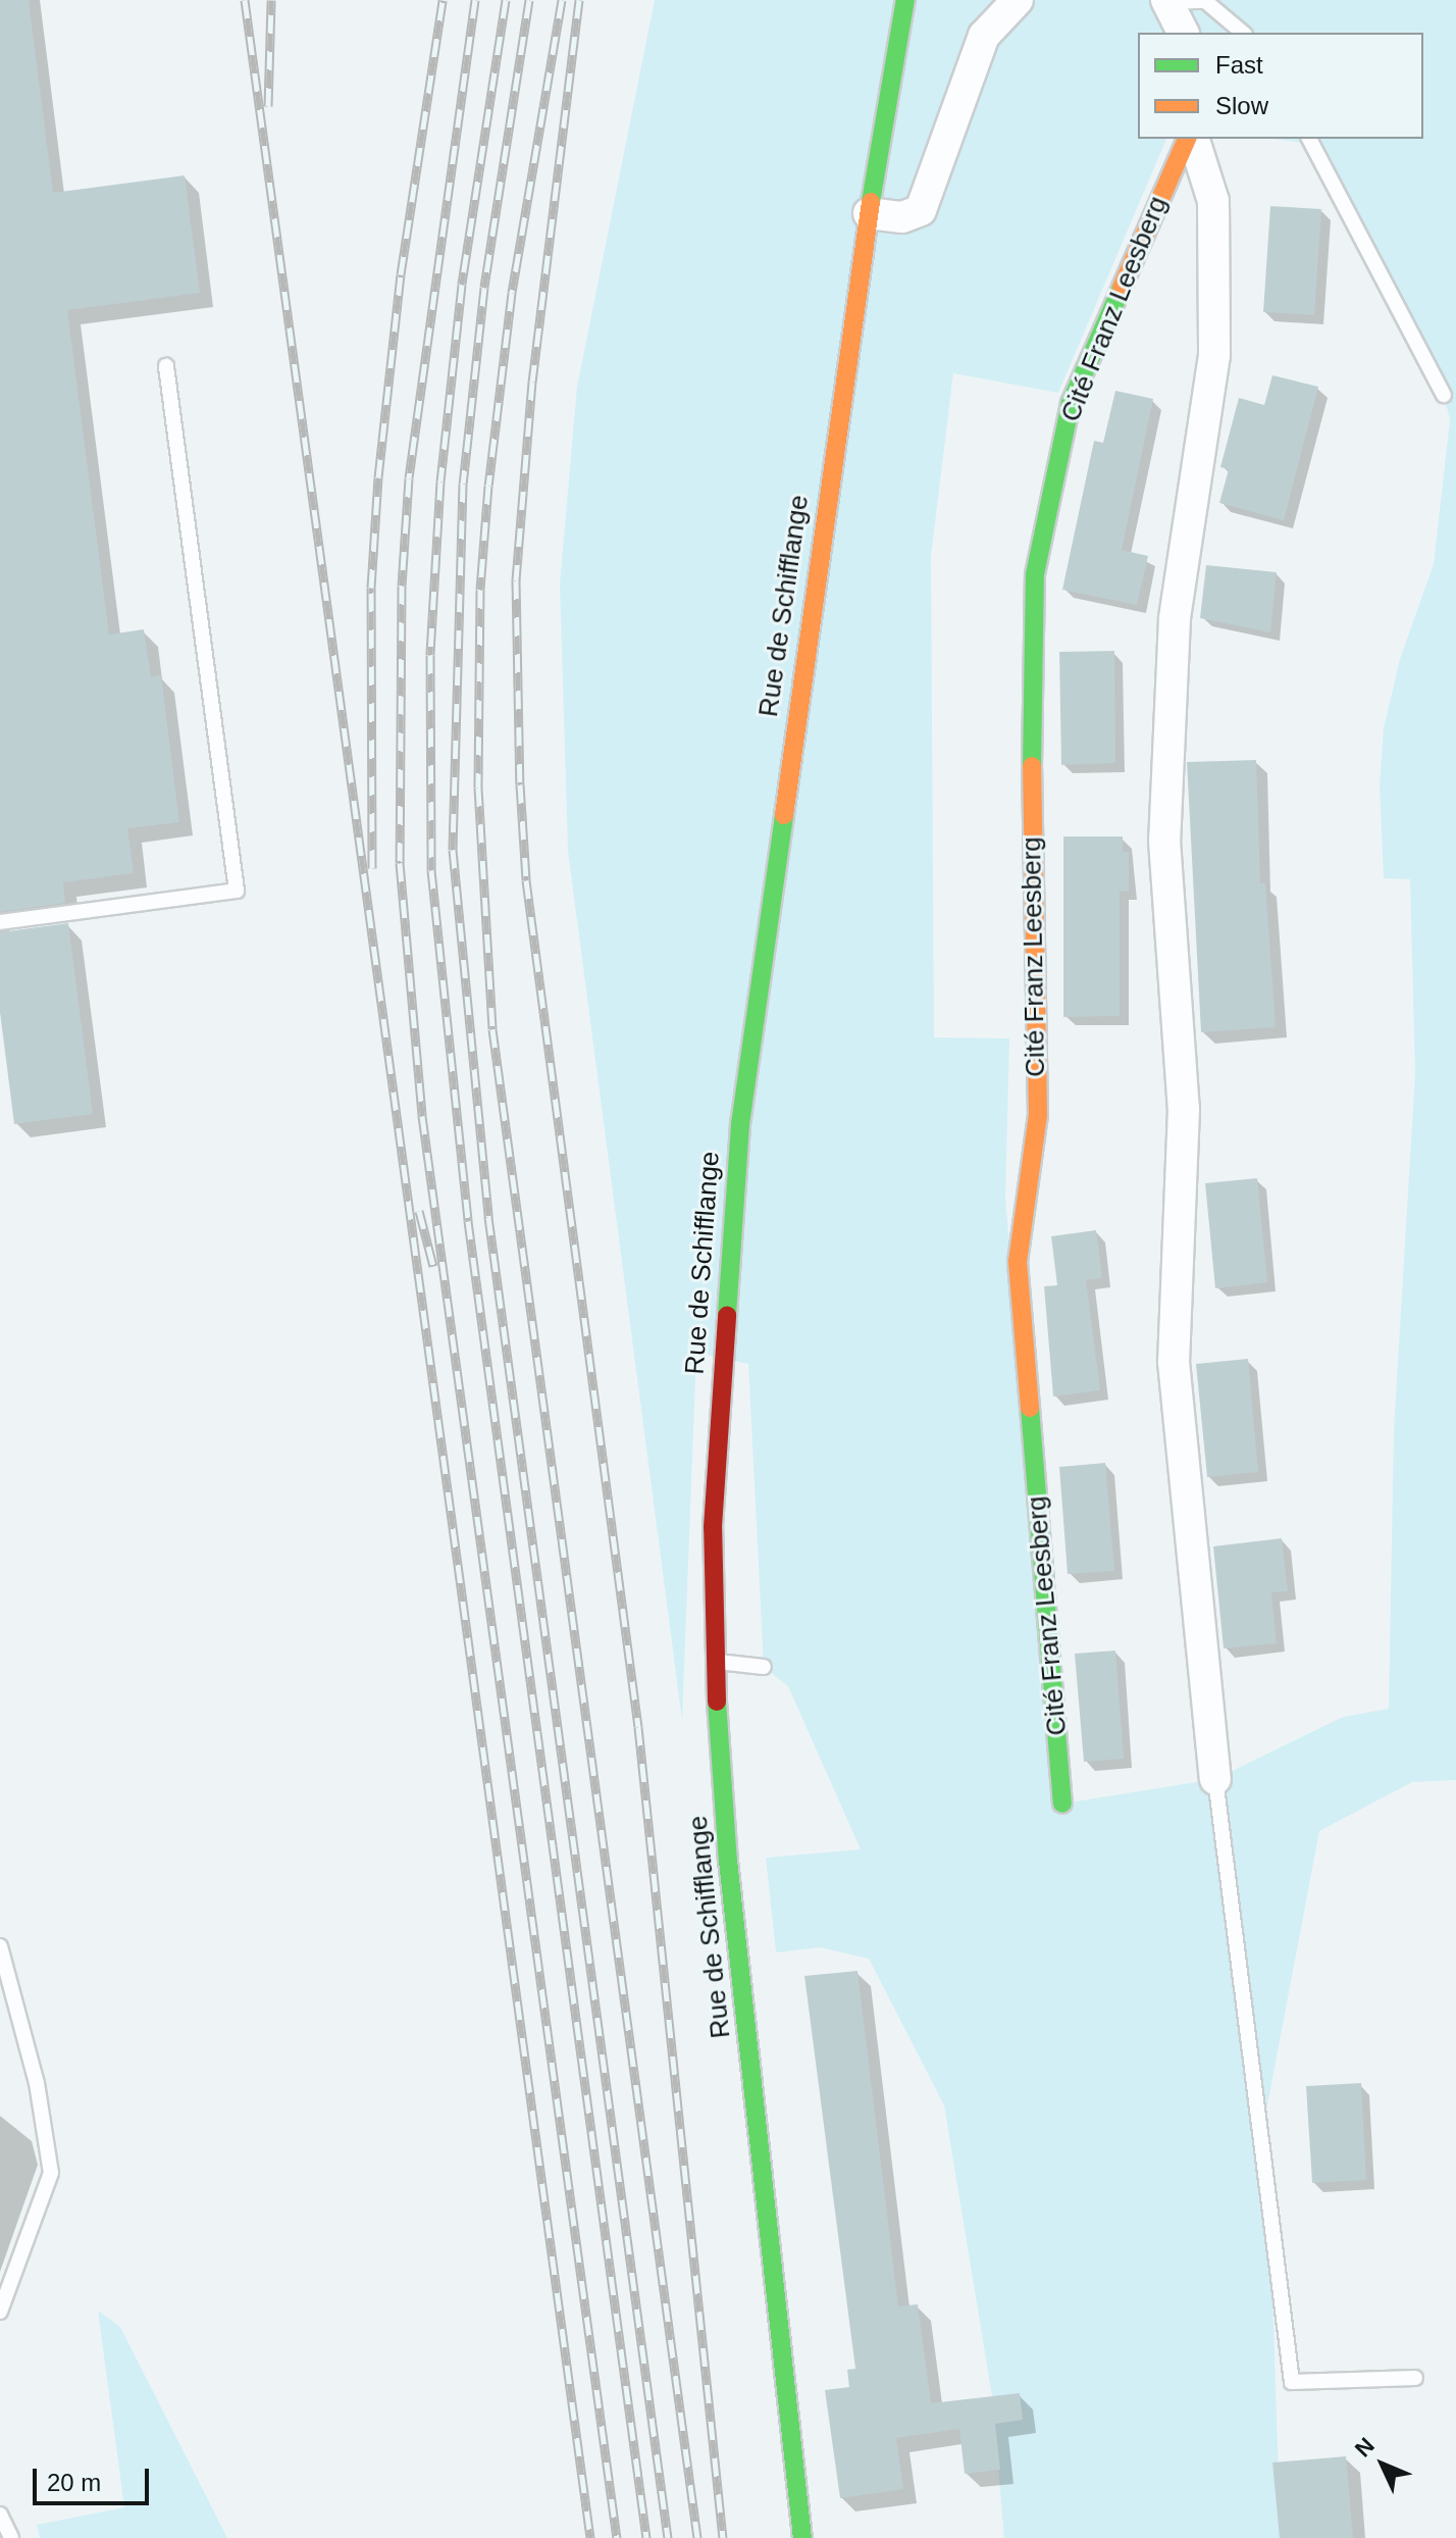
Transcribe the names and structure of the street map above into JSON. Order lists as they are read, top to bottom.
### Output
{
  "streets": {
    "street": ["Cité Franz Leesberg", "Rue de Schifflange"]
  },
  "legend": ["Fast", "Slow"],
  "scale_bar": "20 m",
  "north": "top left"
}
